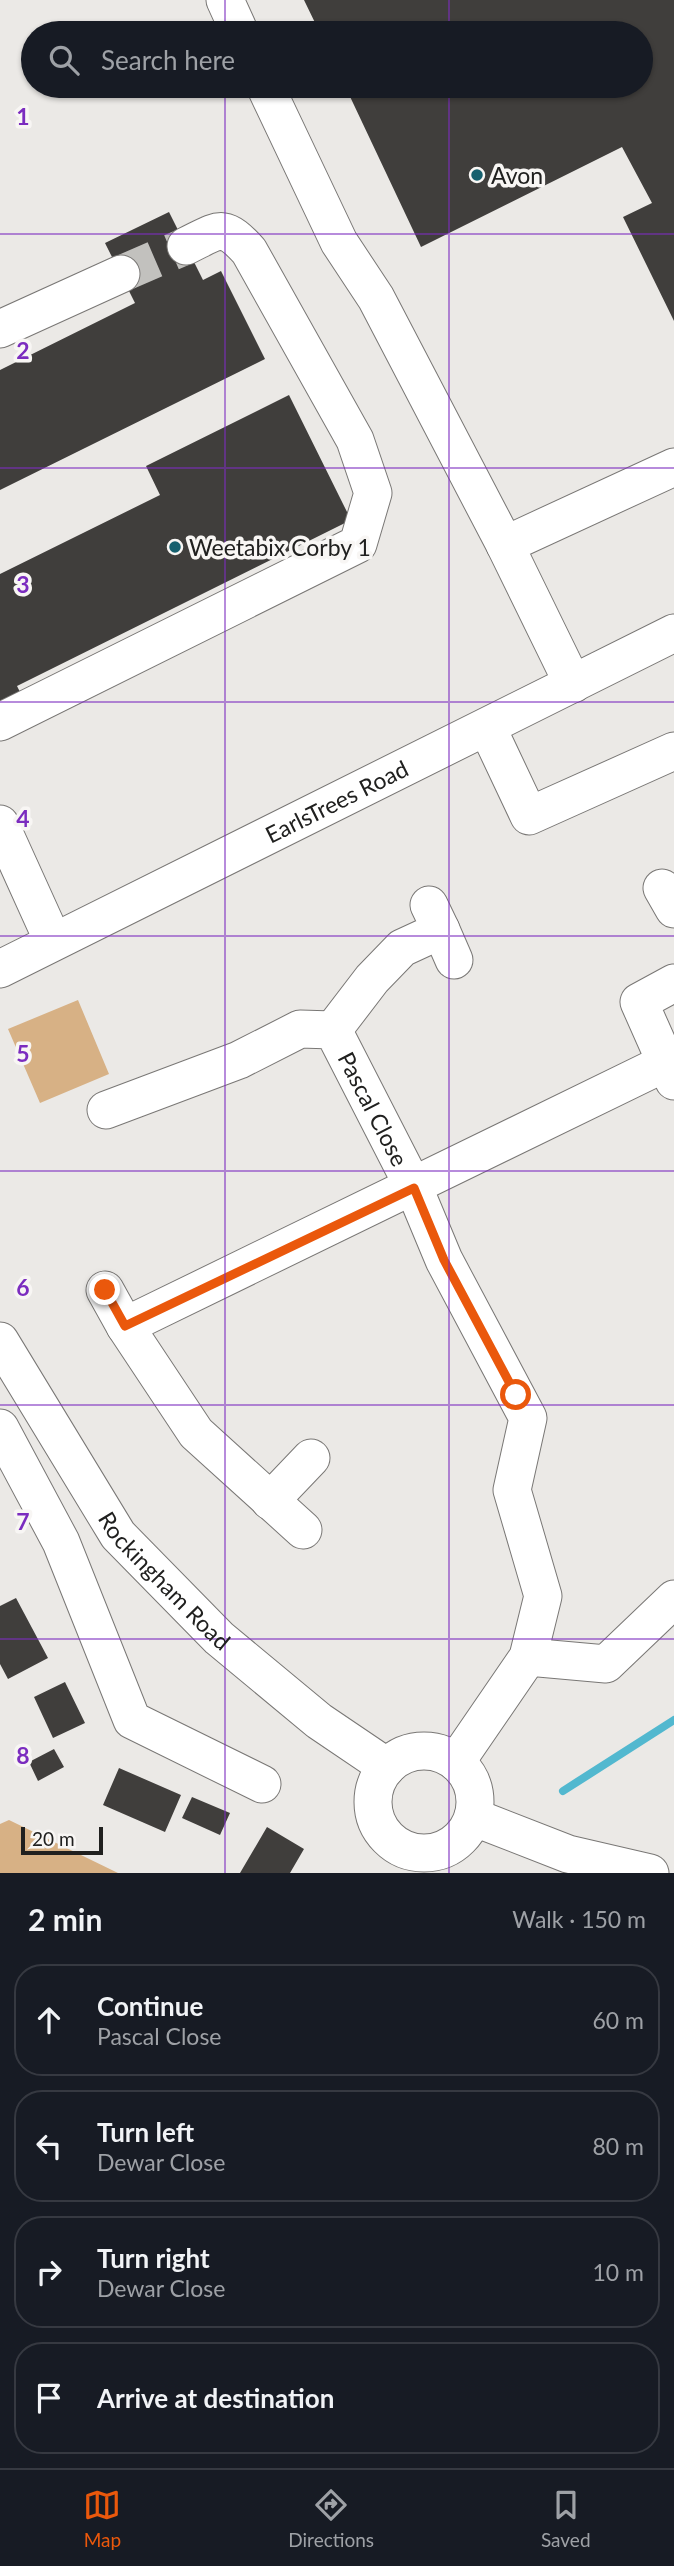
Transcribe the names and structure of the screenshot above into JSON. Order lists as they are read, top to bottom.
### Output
{
  "streets": {
    "street": ["EarlsTrees Road", "Pascal Close", "Rockingham Road"]
  },
  "crossings": [
    ["Pascal Close", "Rockingham Road"]
  ],
  "places": ["Avon", "Weetabix Corby 1"],
  "scale_bar": "20 m",
  "page": {
    "search": "Search here",
    "scale": "20 m",
    "heading": ["2 min", "Walk · 150 m"],
    "list": [
      ["Continue", "Pascal Close", "60 m"],
      ["Turn left", "Dewar Close", "80 m"],
      ["Turn right", "Dewar Close", "10 m"],
      "Arrive at destination"
    ],
    "nav": ["Map", "Directions", "Saved"]
  },
  "grid": {
    "rows": [
      "1",
      "2",
      "3",
      "4",
      "5",
      "6",
      "7",
      "8"
    ]
  }
}
